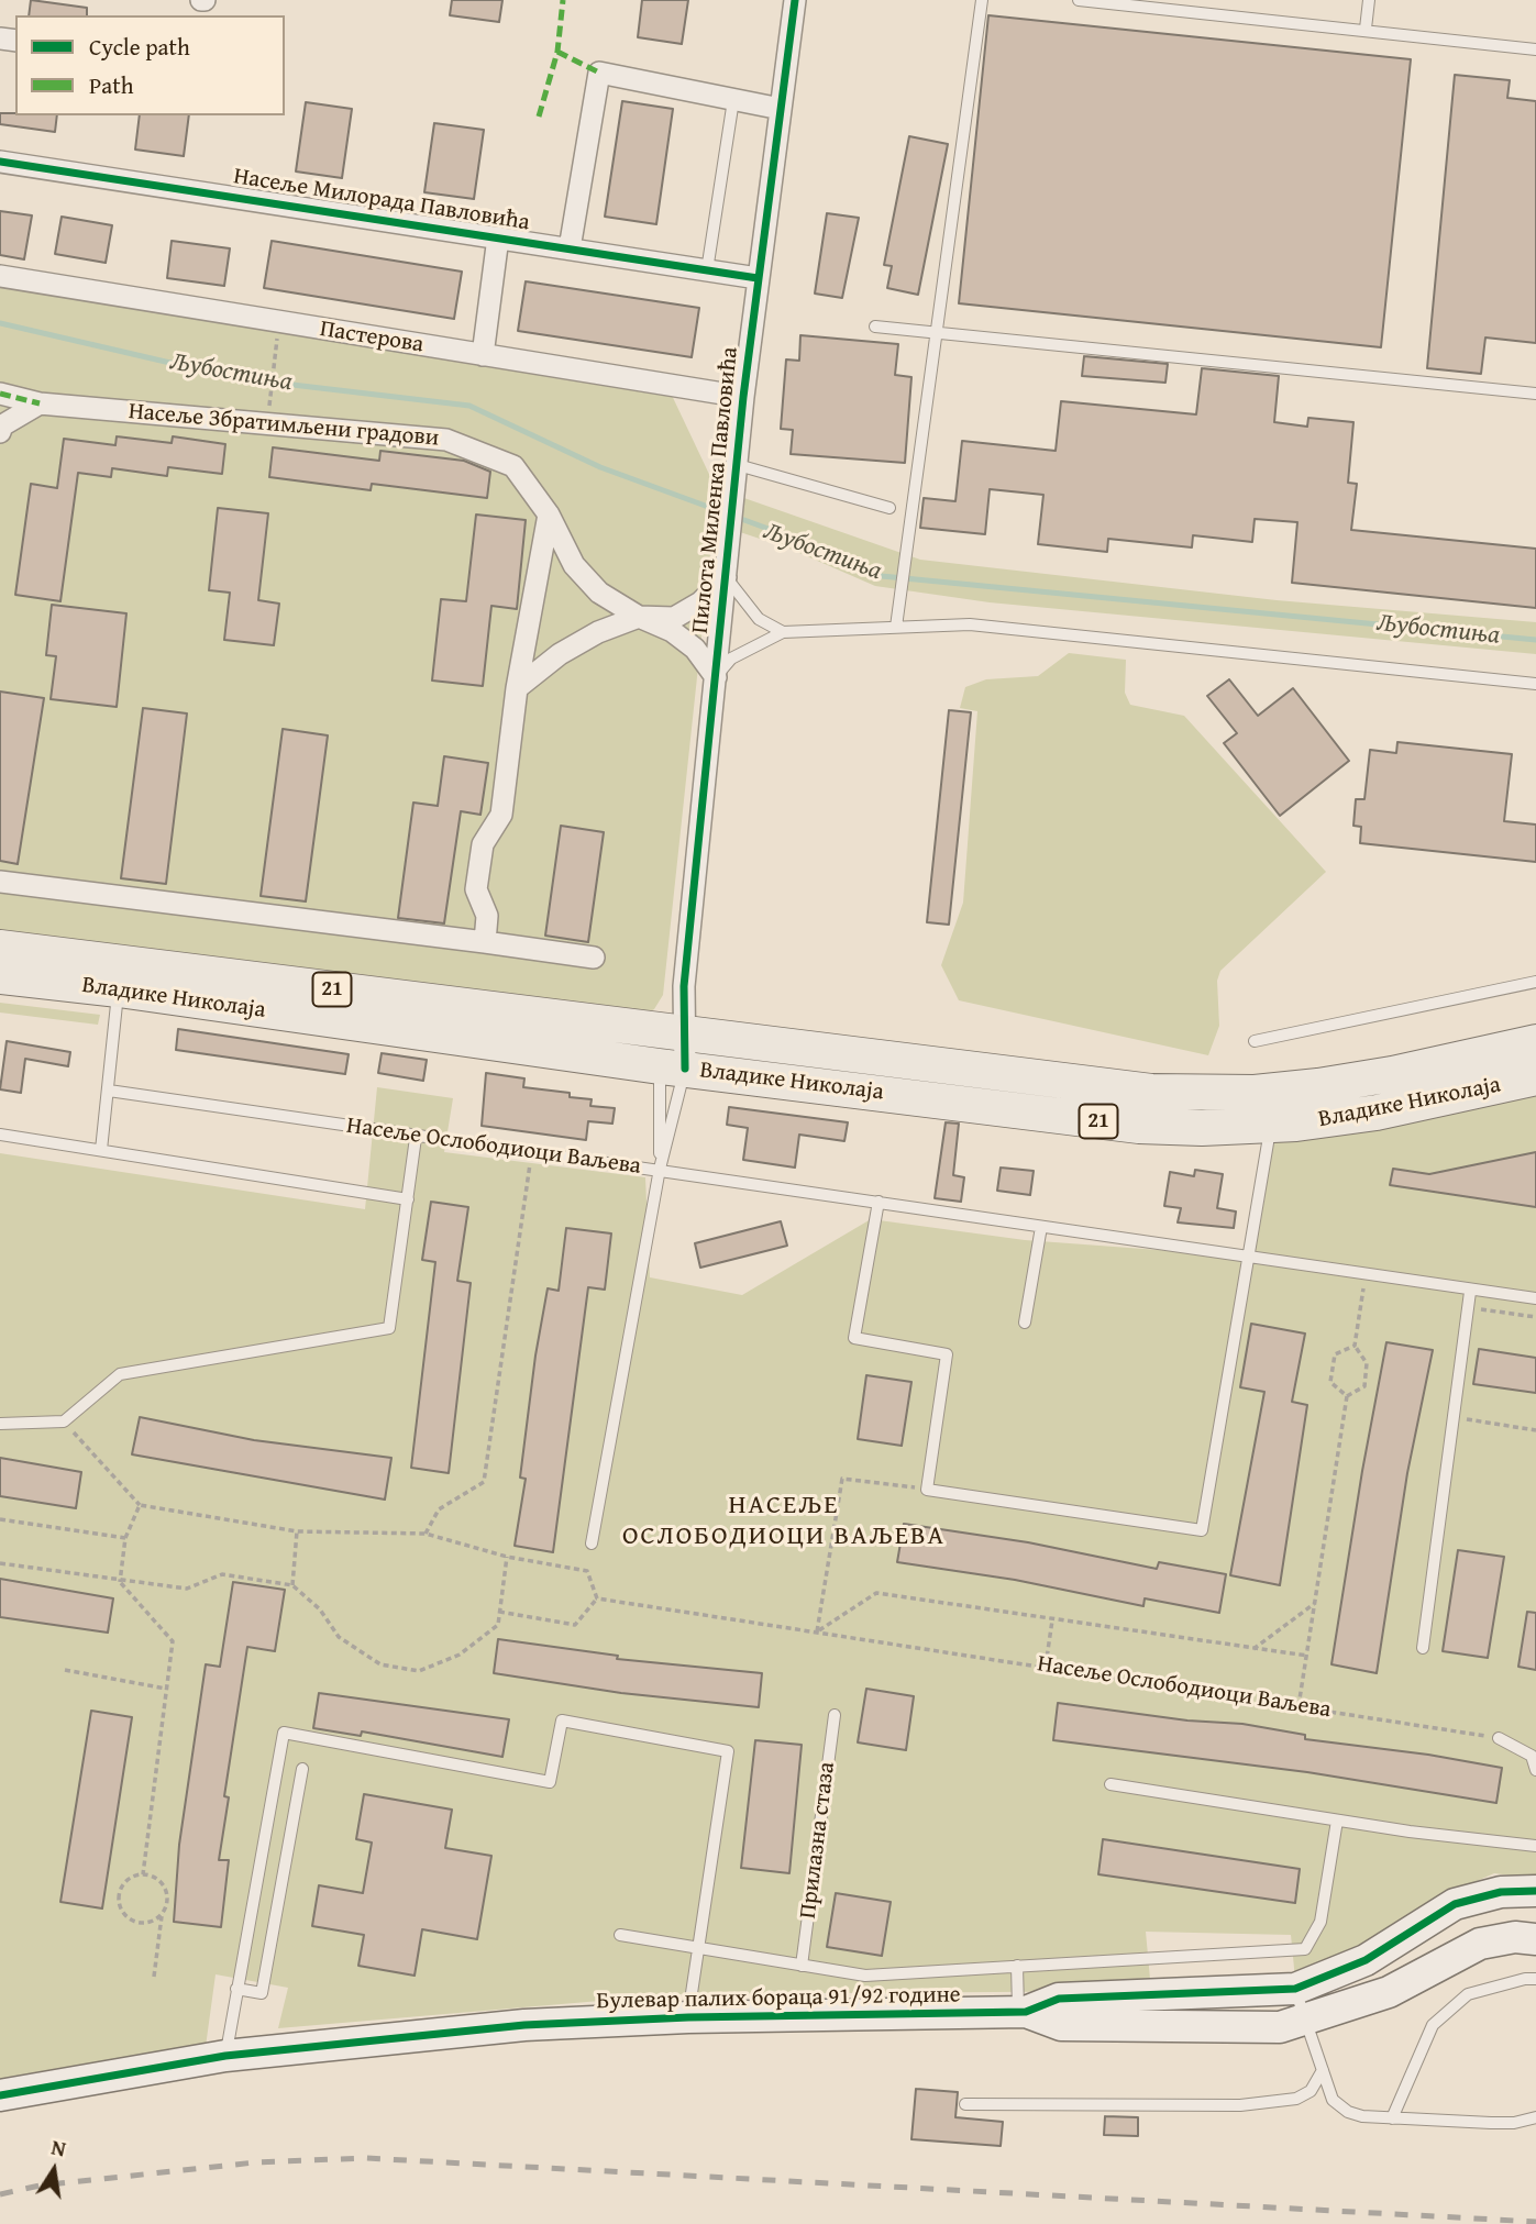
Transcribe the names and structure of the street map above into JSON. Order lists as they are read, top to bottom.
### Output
{
  "streets": {
    "main road": ["21", "Владике Николаја"],
    "street": [
      "Насеље Милорада Павловића",
      "Пастерова",
      "Насеље Збратимљени градови",
      "Пилота Миленка Павловића",
      "Булевар палих бораца 91/92 године"
    ],
    "lane": ["Насеље Ослободиоци Ваљева", "Прилазна стаза"]
  },
  "crossings": [
    ["Насеље Милорада Павловића", "Пилота Миленка Павловића"],
    ["Пастерова", "Пилота Миленка Павловића"],
    ["Насеље Збратимљени градови", "Пилота Миленка Павловића"],
    ["Пилота Миленка Павловића", "Владике Николаја"]
  ],
  "districts": ["НАСЕЉЕ ОСЛОБОДИОЦИ ВАЉЕВА"],
  "water": ["Љубостиња"],
  "legend": ["Cycle path", "Path"],
  "north": "top"
}
